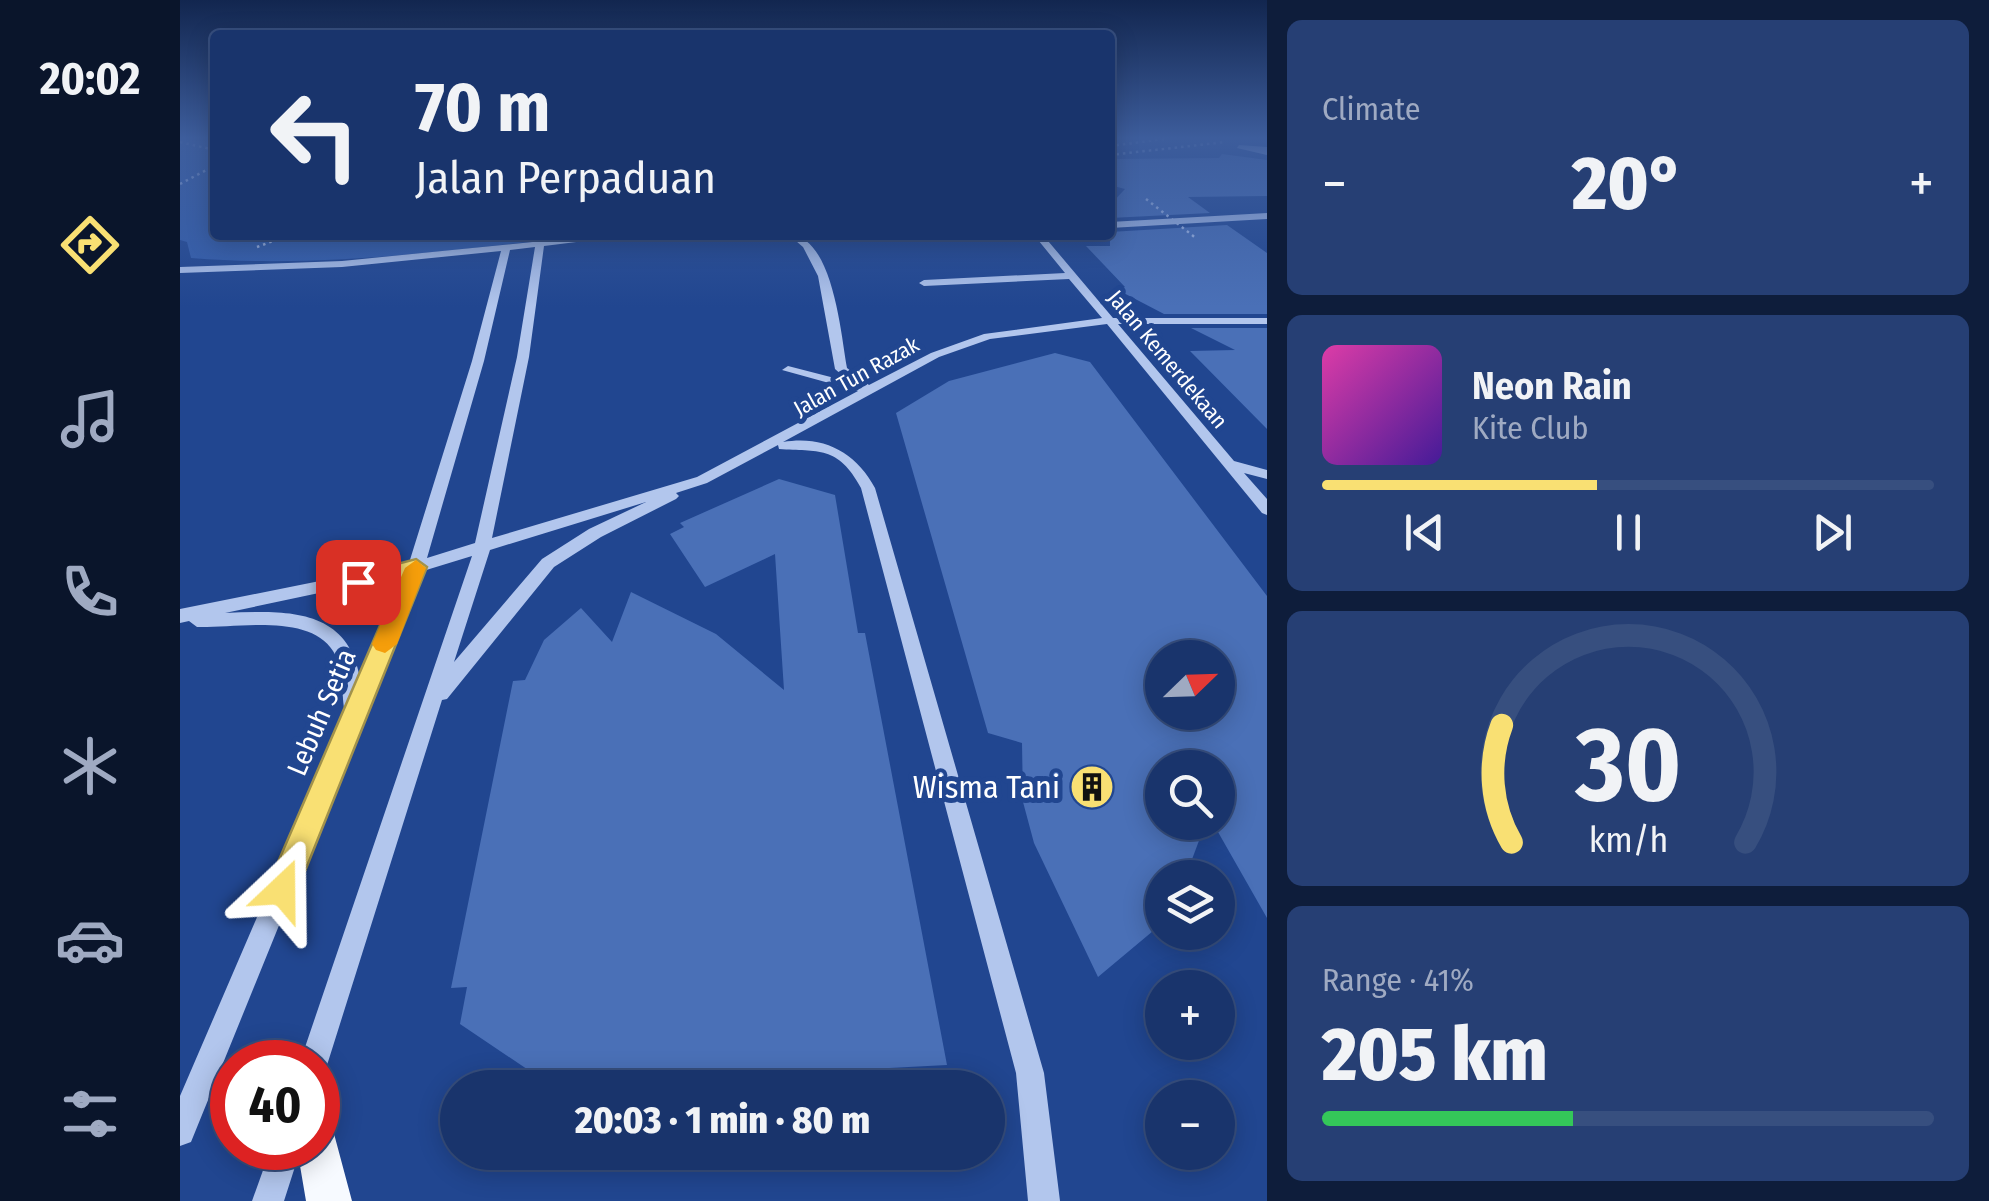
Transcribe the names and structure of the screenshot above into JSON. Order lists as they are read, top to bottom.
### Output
{
  "streets": {
    "street": ["Jalan Kemerdekaan", "Jalan Tun Razak", "Lebuh Setia"]
  },
  "crossings": [
    ["Jalan Kemerdekaan", "Jalan Tun Razak"],
    ["Jalan Tun Razak", "Lebuh Setia"]
  ],
  "places": {
    "building": ["Wisma Tani"]
  },
  "north": "top right",
  "page": {
    "tabs": "20:02",
    "tile": [
      "Climate",
      ["Range · 41%", "205 km"]
    ],
    "turn": ["70 m", "Jalan Perpaduan"],
    "heat": ["−", "20°", "+"],
    "song": ["Neon Rain", "Kite Club"],
    "map_buttons": ["+", "−"],
    "limit": "40",
    "trip": "20:03 · 1 min · 80 m",
    "gauge": ["30", "km/h"]
  }
}
